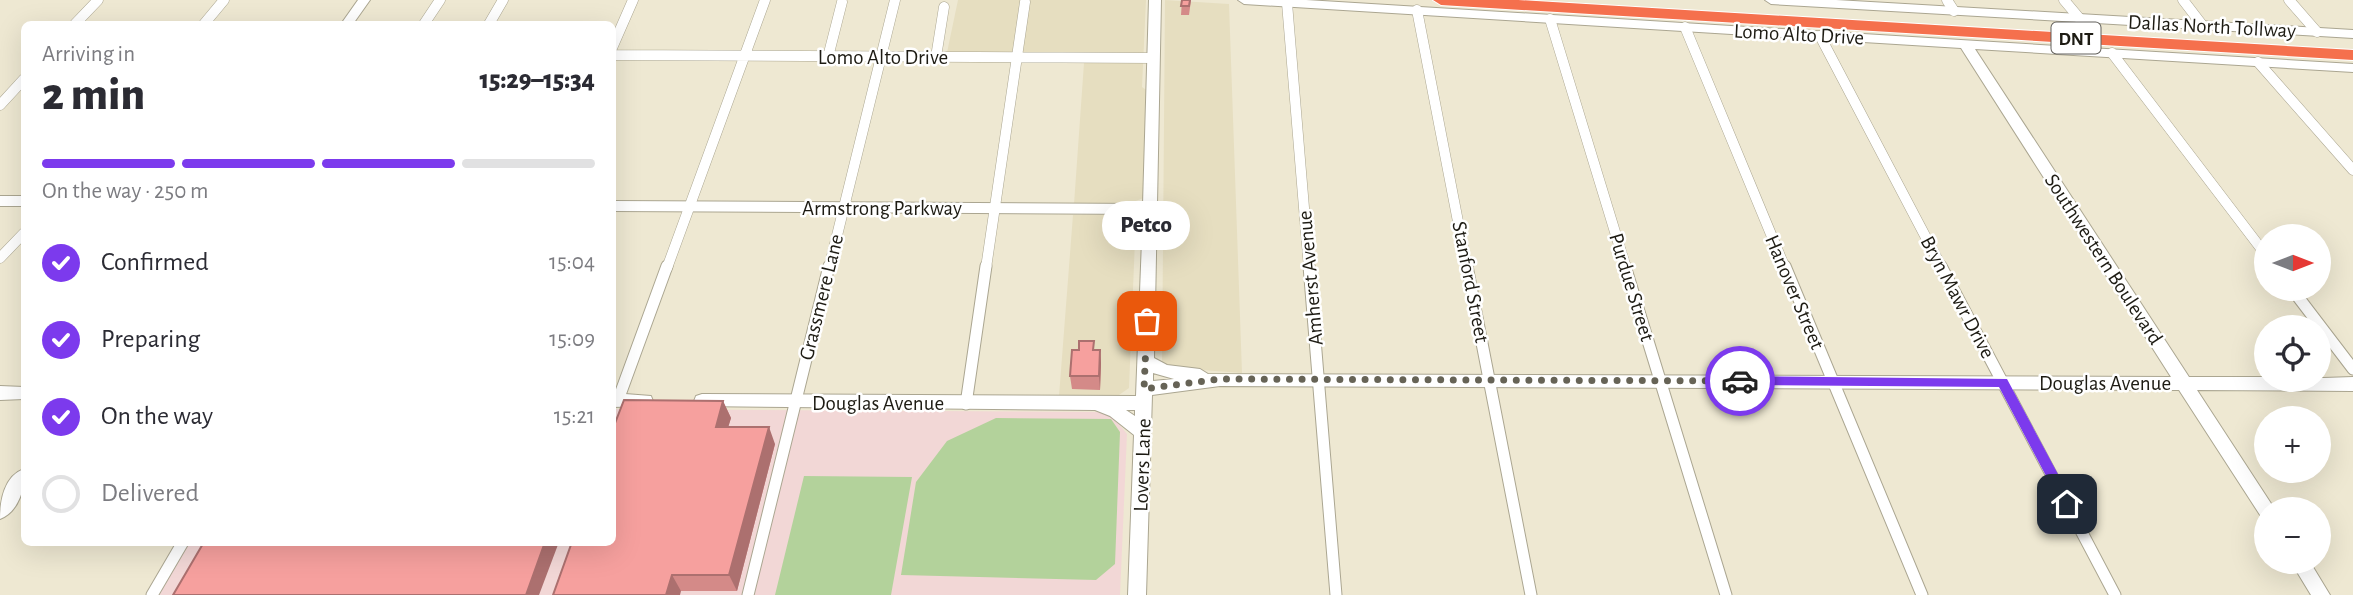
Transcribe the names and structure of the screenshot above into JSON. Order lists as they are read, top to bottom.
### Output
{
  "streets": {
    "highway": ["Dallas North Tollway", "DNT"],
    "street": [
      "Lomo Alto Drive",
      "Armstrong Parkway",
      "Southwestern Boulevard",
      "Amherst Avenue",
      "Stanford Street",
      "Purdue Street",
      "Hanover Street",
      "Grassmere Lane",
      "Bryn Mawr Drive",
      "Douglas Avenue",
      "Lovers Lane"
    ]
  },
  "crossings": [
    ["Lomo Alto Drive", "Southwestern Boulevard"],
    ["Lomo Alto Drive", "Amherst Avenue"],
    ["Lomo Alto Drive", "Stanford Street"],
    ["Lomo Alto Drive", "Purdue Street"],
    ["Lomo Alto Drive", "Hanover Street"],
    ["Lomo Alto Drive", "Grassmere Lane"],
    ["Lomo Alto Drive", "Bryn Mawr Drive"],
    ["Lomo Alto Drive", "Lovers Lane"],
    ["Armstrong Parkway", "Grassmere Lane"],
    ["Armstrong Parkway", "Lovers Lane"],
    ["Southwestern Boulevard", "Douglas Avenue"],
    ["Amherst Avenue", "Douglas Avenue"],
    ["Stanford Street", "Douglas Avenue"],
    ["Purdue Street", "Douglas Avenue"],
    ["Hanover Street", "Douglas Avenue"],
    ["Grassmere Lane", "Douglas Avenue"],
    ["Bryn Mawr Drive", "Douglas Avenue"],
    ["Douglas Avenue", "Lovers Lane"]
  ],
  "places": ["Petco"],
  "north": "right",
  "page": {
    "heading": ["2 min", "Arriving in", "15:29–15:34"],
    "bar": "On the way · 250 m",
    "bubble": "Petco",
    "map_buttons": ["+", "−"],
    "list": [
      ["Confirmed", "15:04"],
      ["Preparing", "15:09"],
      ["On the way", "15:21"],
      "Delivered"
    ]
  }
}
